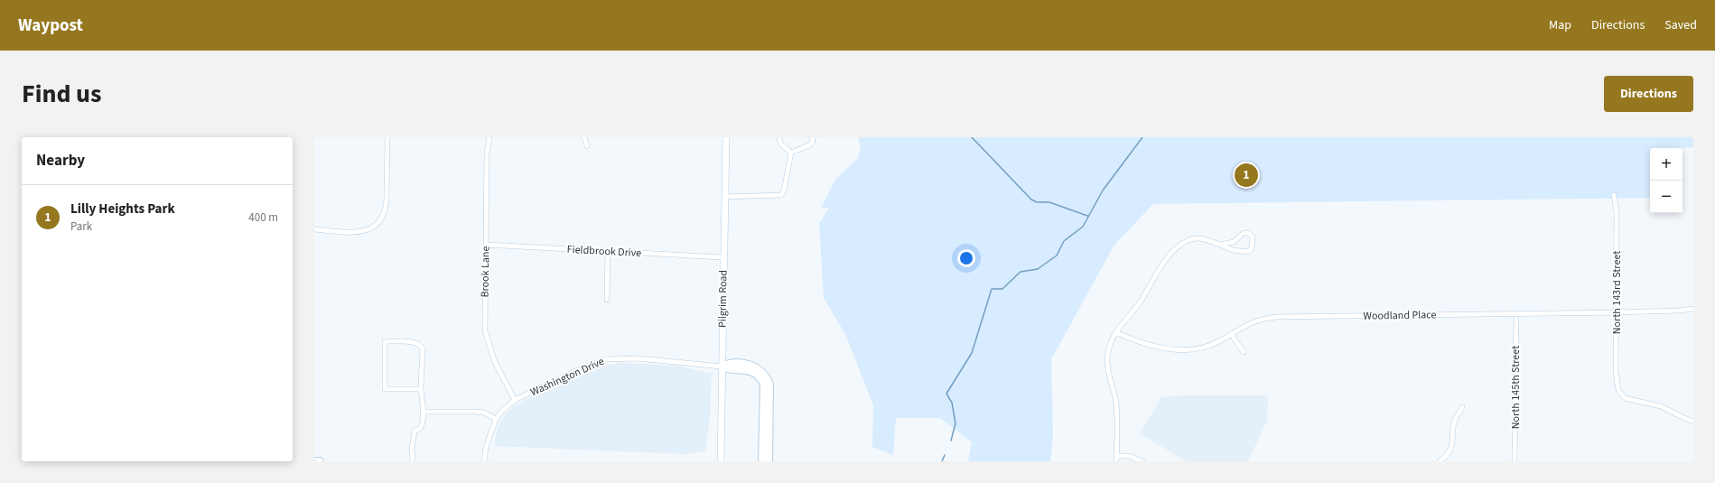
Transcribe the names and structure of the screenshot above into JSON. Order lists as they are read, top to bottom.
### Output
{
  "streets": {
    "main road": ["Pilgrim Road"],
    "street": [
      "Fieldbrook Drive",
      "Brook Lane",
      "North 143rd Street",
      "Woodland Place",
      "Washington Drive",
      "North 145th Street"
    ]
  },
  "crossings": [
    ["Fieldbrook Drive", "Brook Lane"],
    ["Fieldbrook Drive", "Pilgrim Road"],
    ["Brook Lane", "Washington Drive"],
    ["North 143rd Street", "Woodland Place"],
    ["Pilgrim Road", "Washington Drive"],
    ["Woodland Place", "North 145th Street"]
  ],
  "page": {
    "header": "Waypost",
    "nav": ["Map", "Directions", "Saved"],
    "title": "Find us",
    "buttons": "Directions",
    "heading": "Nearby",
    "map_buttons": ["+", "−"],
    "pins": "1",
    "list": [
      {
        "mark": "1",
        "name": "Lilly Heights Park",
        "note": "Park",
        "value": "400 m"
      }
    ]
  }
}
